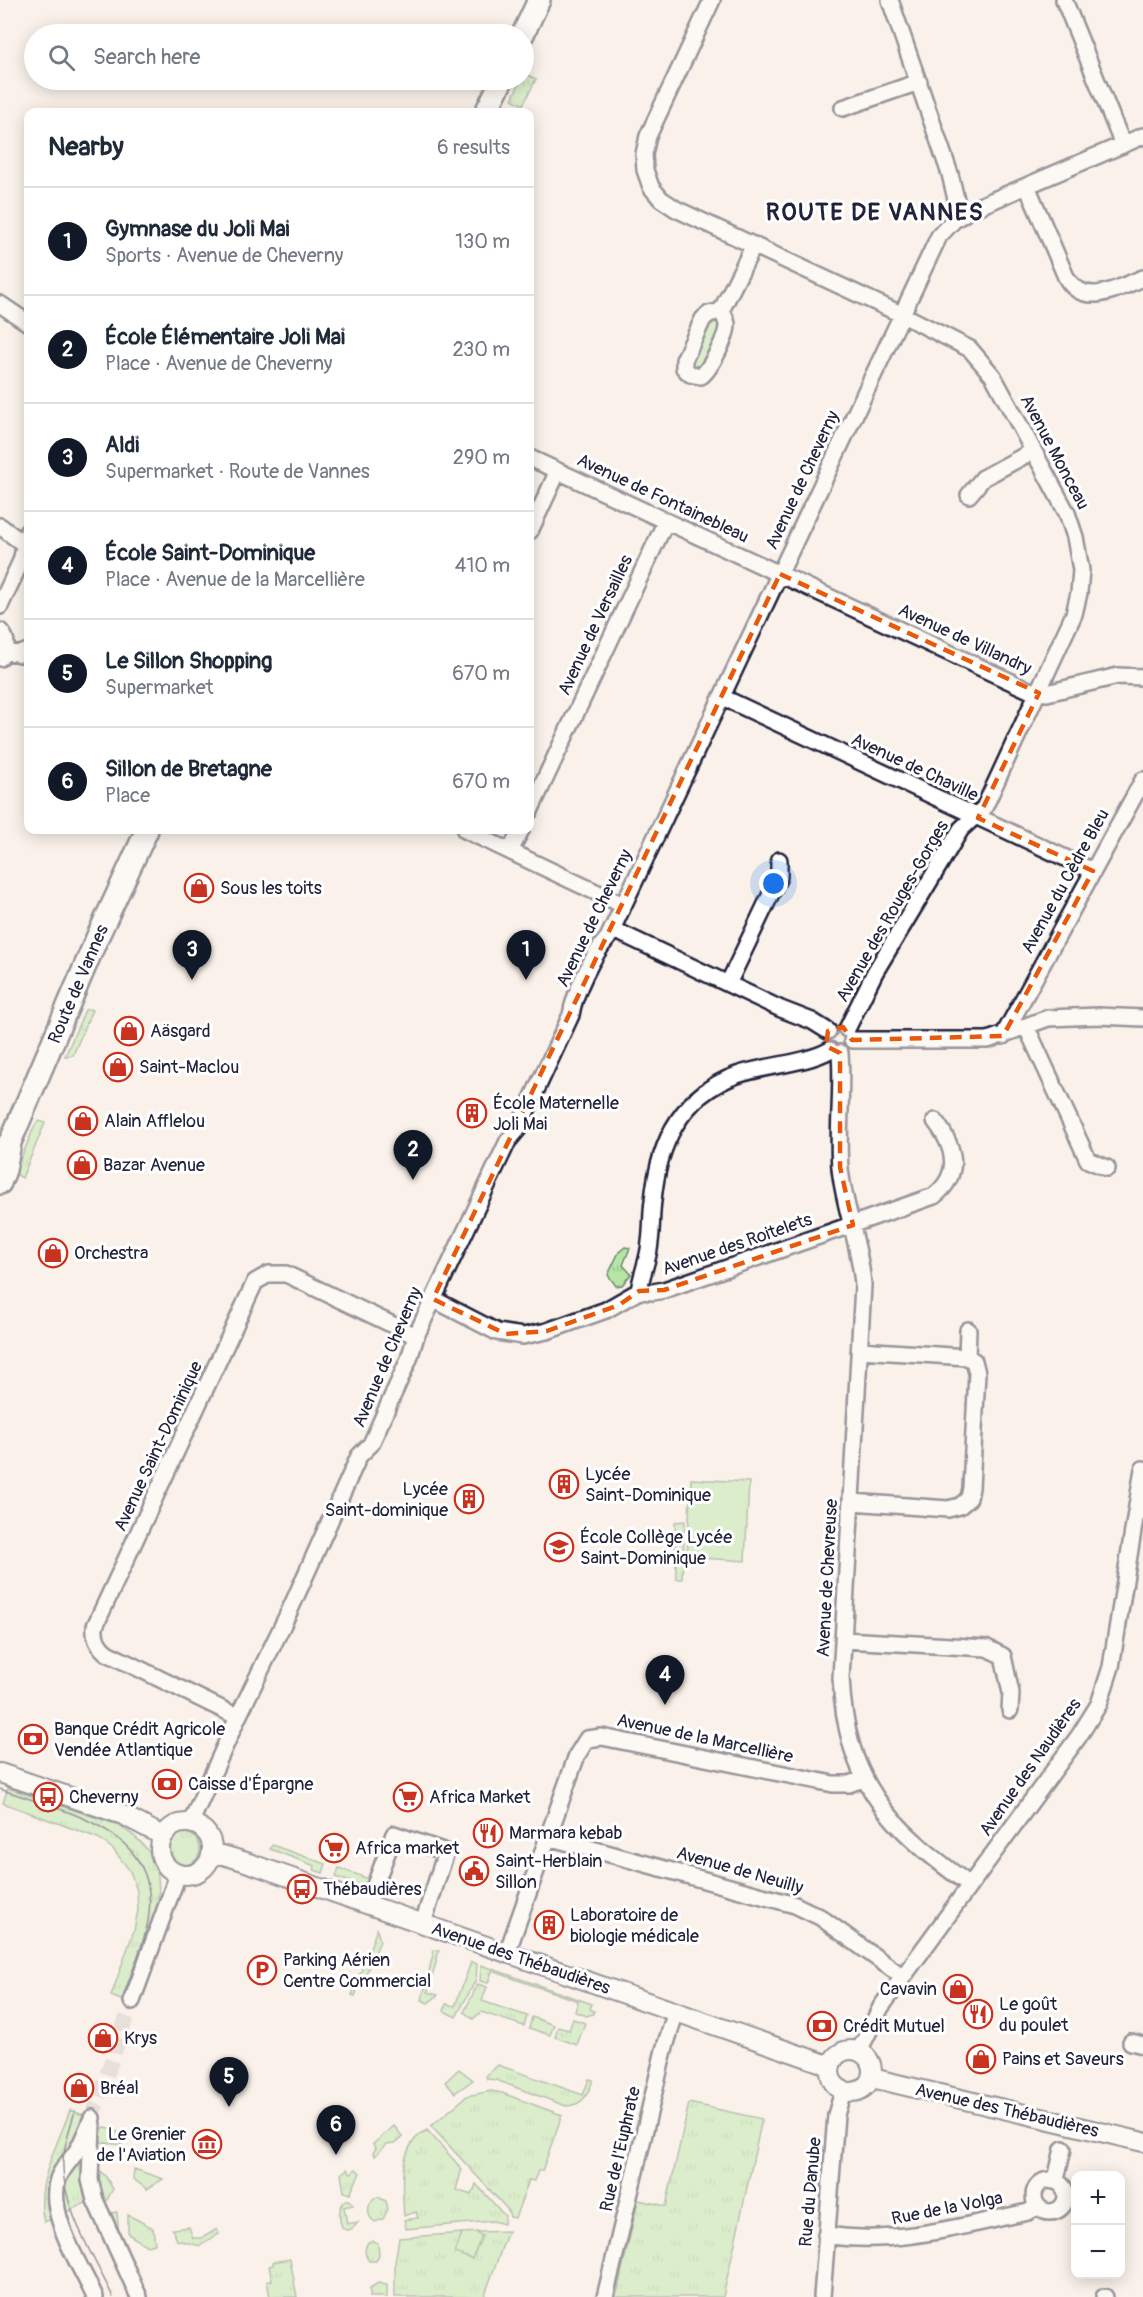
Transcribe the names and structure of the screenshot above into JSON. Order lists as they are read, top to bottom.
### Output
{
  "streets": {
    "main road": ["Route de Vannes"],
    "street": [
      "Avenue Monceau",
      "Avenue de Cheverny",
      "Avenue de Fontainebleau",
      "Avenue de Versailles",
      "Avenue de Villandry",
      "Avenue de Chaville",
      "Avenue du Cèdre Bleu",
      "Avenue des Rouges-Gorges",
      "Avenue des Roitelets",
      "Avenue Saint-Dominique",
      "Avenue de Chevreuse",
      "Avenue de la Marcellière",
      "Avenue des Naudières",
      "Avenue de Neuilly",
      "Avenue des Thébaudières",
      "Rue de l'Euphrate",
      "Rue du Danube",
      "Rue de la Volga"
    ]
  },
  "crossings": [
    ["Avenue Monceau", "Avenue de Cheverny"],
    ["Avenue Monceau", "Avenue de Villandry"],
    ["Avenue Monceau", "Avenue de Chaville"],
    ["Avenue Monceau", "Avenue des Rouges-Gorges"],
    ["Avenue de Cheverny", "Avenue de Fontainebleau"],
    ["Avenue de Cheverny", "Avenue de Villandry"],
    ["Avenue de Cheverny", "Avenue de Chaville"],
    ["Avenue de Cheverny", "Avenue des Roitelets"],
    ["Avenue de Cheverny", "Avenue Saint-Dominique"],
    ["Avenue de Cheverny", "Avenue des Thébaudières"],
    ["Avenue de Fontainebleau", "Avenue de Versailles"],
    ["Avenue de Fontainebleau", "Avenue de Villandry"],
    ["Avenue de Chaville", "Avenue du Cèdre Bleu"],
    ["Avenue de Chaville", "Avenue des Rouges-Gorges"],
    ["Avenue des Roitelets", "Avenue de Chevreuse"],
    ["Avenue de Chevreuse", "Avenue de la Marcellière"],
    ["Avenue de Chevreuse", "Avenue des Naudières"],
    ["Avenue de la Marcellière", "Avenue de Neuilly"],
    ["Avenue de la Marcellière", "Avenue des Thébaudières"],
    ["Avenue des Naudières", "Avenue de Neuilly"],
    ["Avenue des Naudières", "Avenue des Thébaudières"],
    ["Avenue des Naudières", "Rue du Danube"],
    ["Avenue des Thébaudières", "Rue de l'Euphrate"],
    ["Avenue des Thébaudières", "Rue du Danube"],
    ["Rue du Danube", "Rue de la Volga"]
  ],
  "districts": ["ROUTE DE VANNES"],
  "places": {
    "shop": [
      "Sous les toits",
      "Aäsgard",
      "Saint-Maclou",
      "Alain Afflelou",
      "Bazar Avenue",
      "Orchestra",
      "Cavavin",
      "Krys",
      "Pains et Saveurs",
      "Bréal"
    ],
    "building": [
      "École Maternelle Joli Mai",
      "Lycée Saint-Dominique",
      "Lycée Saint-dominique",
      "Laboratoire de biologie médicale"
    ],
    "school or university": ["École Collège Lycée Saint-Dominique"],
    "bank": ["Banque Crédit Agricole Vendée Atlantique", "Caisse d'Épargne", "Crédit Mutuel"],
    "bus stop": ["Cheverny", "Thébaudières"],
    "supermarket": ["Africa Market", "Africa market"],
    "restaurant": ["Marmara kebab", "Le goût du poulet"],
    "public building": ["Saint-Herblain Sillon"],
    "parking": ["Parking Aérien Centre Commercial"],
    "museum": ["Le Grenier de l'Aviation"]
  },
  "page": {
    "search": "Search here",
    "heading": ["Nearby", "6 results"],
    "list": [
      {
        "mark": "1",
        "name": "Gymnase du Joli Mai",
        "note": "Sports · Avenue de Cheverny",
        "value": "130 m"
      },
      {
        "mark": "2",
        "name": "École Élémentaire Joli Mai",
        "note": "Place · Avenue de Cheverny",
        "value": "230 m"
      },
      {
        "mark": "3",
        "name": "Aldi",
        "note": "Supermarket · Route de Vannes",
        "value": "290 m"
      },
      {
        "mark": "4",
        "name": "École Saint-Dominique",
        "note": "Place · Avenue de la Marcellière",
        "value": "410 m"
      },
      {
        "mark": "5",
        "name": "Le Sillon Shopping",
        "note": "Supermarket",
        "value": "670 m"
      },
      {
        "mark": "6",
        "name": "Sillon de Bretagne",
        "note": "Place",
        "value": "670 m"
      }
    ],
    "pins": [
      "1",
      "3",
      "2",
      "4",
      "5",
      "6"
    ],
    "map_buttons": ["+", "−"]
  }
}
